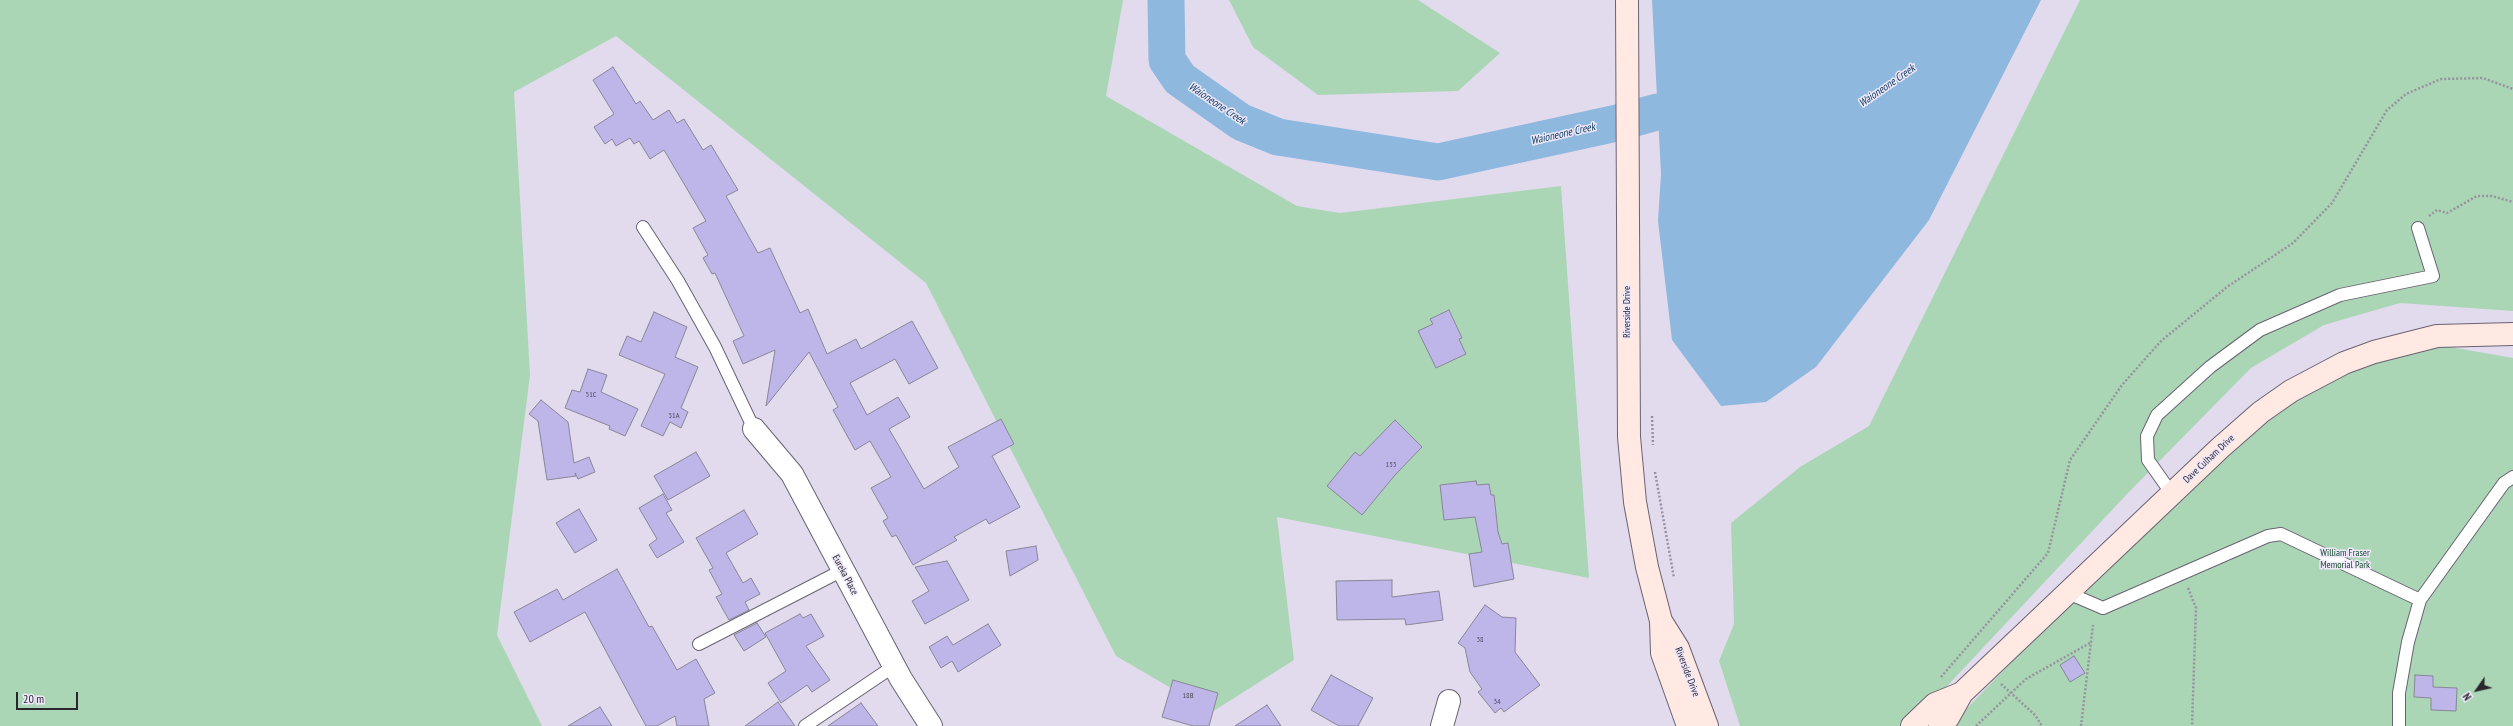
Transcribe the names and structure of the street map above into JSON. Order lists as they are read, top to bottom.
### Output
{
  "streets": {
    "main road": ["Riverside Drive", "Dave Culham Drive"],
    "street": ["Eureka Place"]
  },
  "water": ["Waioneone Creek"],
  "parks": ["William Fraser Memorial Park"],
  "house_numbers": [
    "51C",
    "51A",
    "153",
    "38",
    "18B",
    "34"
  ],
  "scale_bar": "20 m",
  "north": "bottom left"
}
